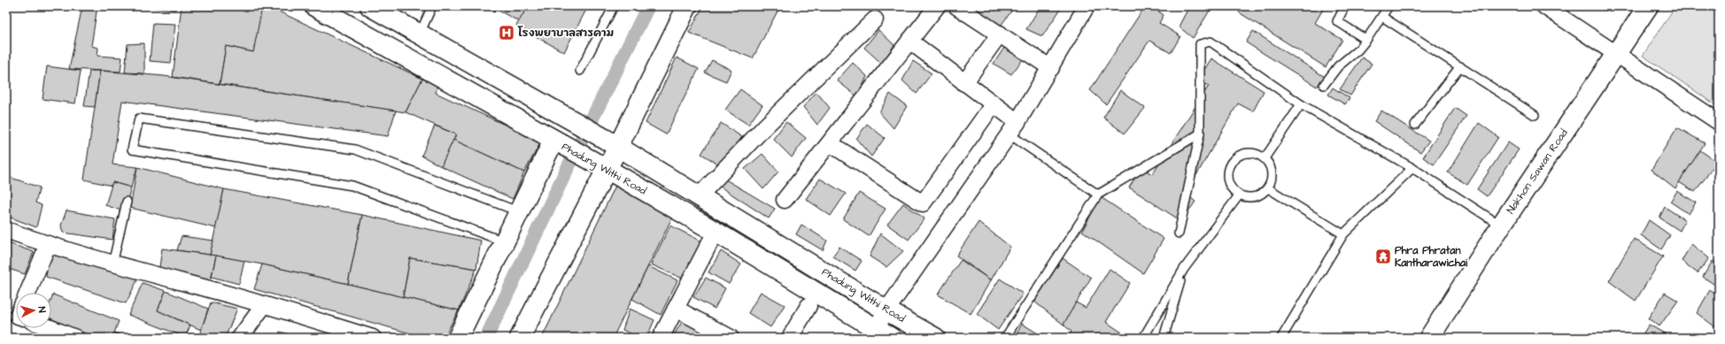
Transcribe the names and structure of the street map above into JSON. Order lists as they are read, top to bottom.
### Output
{
  "streets": {
    "main road": ["Phadung Withi Road", "Nakhon Sawan Road"]
  },
  "places": {
    "hospital": ["โรงพยาบาลสารคาม"],
    "temple": ["Phra Phratan Kantharawichai"]
  },
  "north": "right"
}
